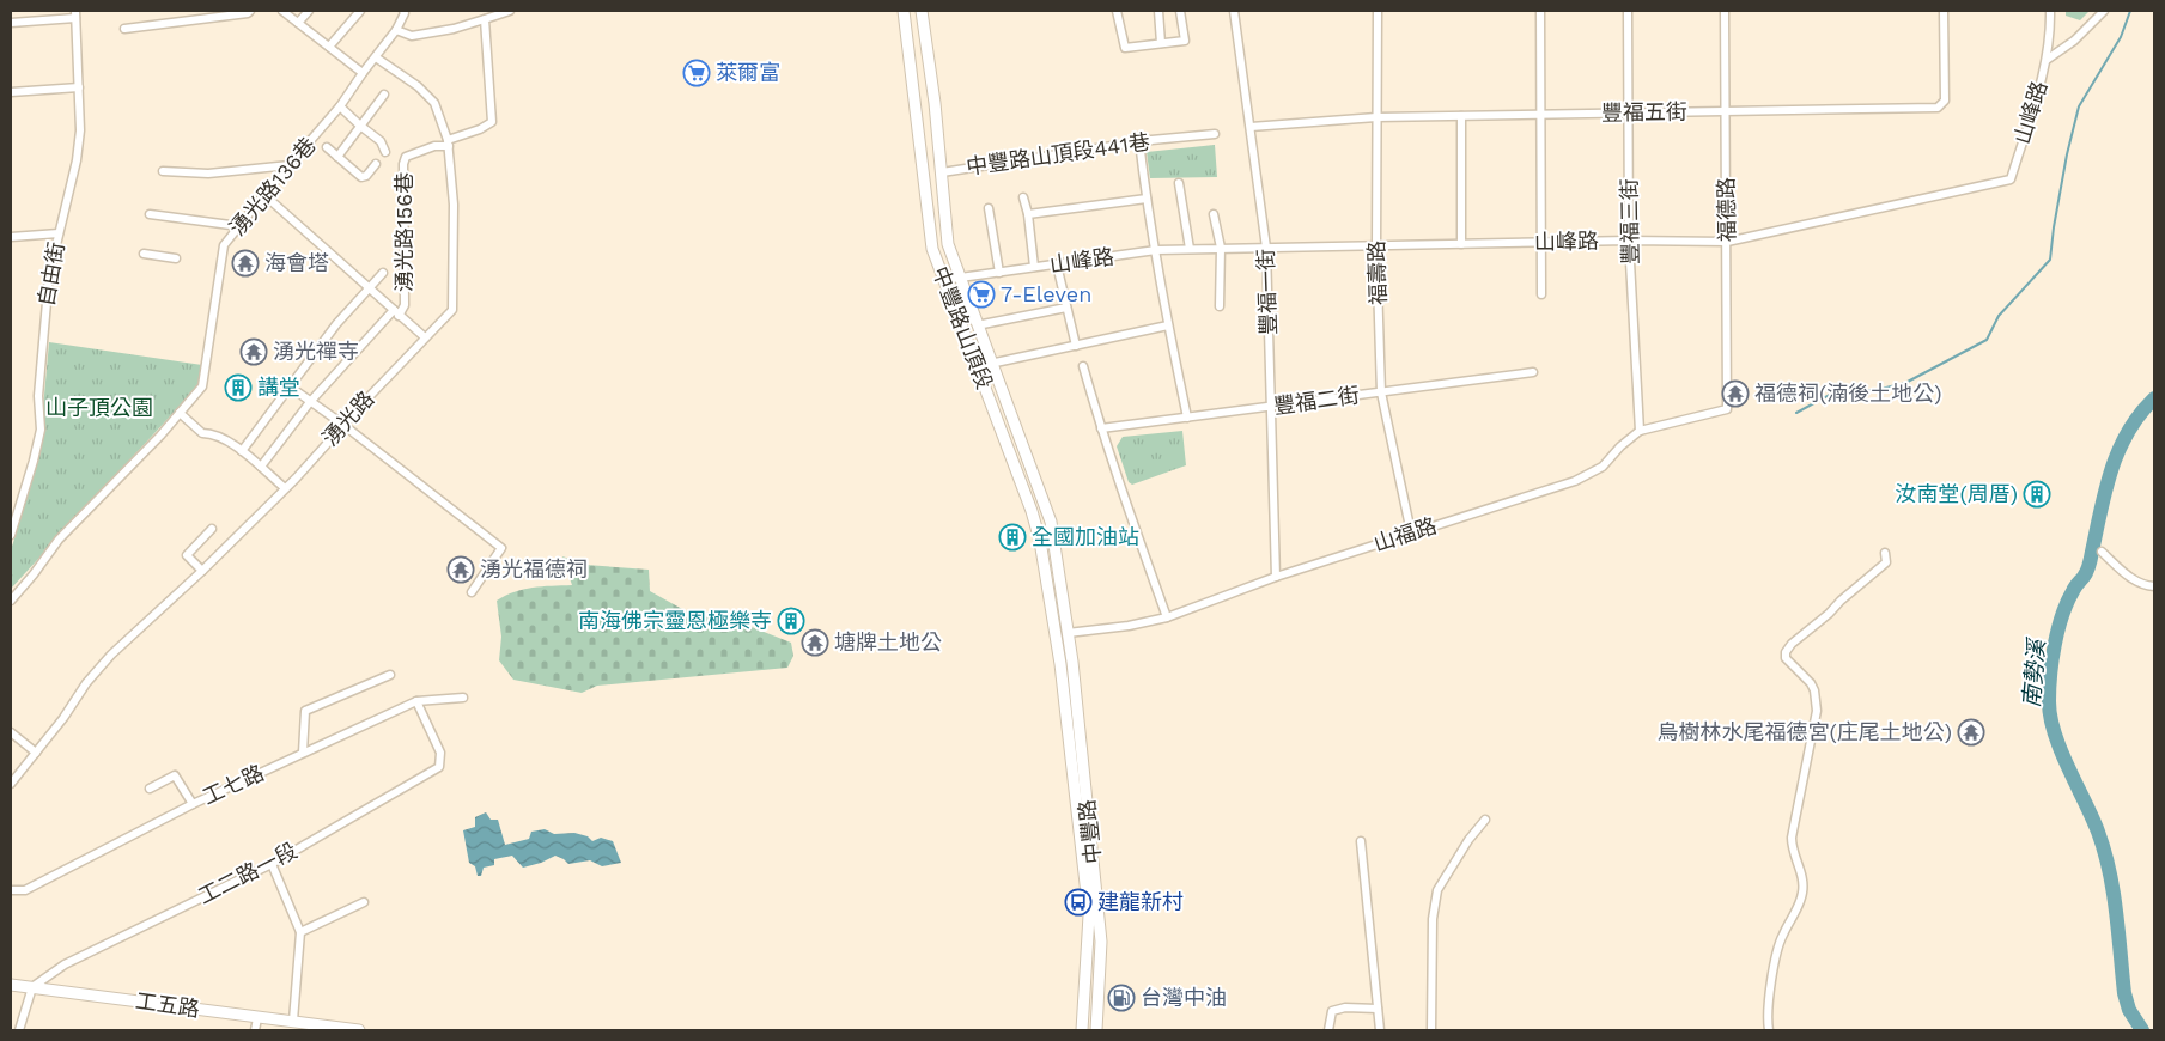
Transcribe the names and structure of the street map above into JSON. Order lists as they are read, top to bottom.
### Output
{
  "streets": {
    "main road": ["中豐路山頂段", "中豐路", "工五路"],
    "street": [
      "豐福五街",
      "山峰路",
      "中豐路山頂段441巷",
      "湧光路136巷",
      "福德路",
      "豐福三街",
      "湧光路156巷",
      "福壽路",
      "自由街",
      "豐福一街",
      "豐福二街",
      "湧光路",
      "山福路",
      "工七路",
      "工二路一段"
    ]
  },
  "crossings": [
    ["豐福五街", "福德路"],
    ["豐福五街", "豐福三街"],
    ["豐福五街", "福壽路"],
    ["豐福五街", "豐福一街"],
    ["山峰路", "福德路"],
    ["山峰路", "豐福三街"],
    ["山峰路", "福壽路"],
    ["山峰路", "豐福一街"],
    ["山峰路", "中豐路山頂段"],
    ["中豐路山頂段441巷", "中豐路山頂段"],
    ["湧光路136巷", "湧光路"],
    ["福德路", "山福路"],
    ["豐福三街", "山福路"],
    ["湧光路156巷", "湧光路"],
    ["福壽路", "豐福二街"],
    ["福壽路", "山福路"],
    ["豐福一街", "豐福二街"],
    ["豐福一街", "山福路"],
    ["中豐路山頂段", "山福路"],
    ["中豐路山頂段", "中豐路"],
    ["山福路", "中豐路"],
    ["工七路", "工二路一段"],
    ["工二路一段", "工五路"]
  ],
  "water": ["南勢溪"],
  "parks": ["山子頂公園"],
  "places": {
    "supermarket": ["萊爾富", "7-Eleven"],
    "temple": [
      "海會塔",
      "湧光禪寺",
      "福德祠(湳後土地公)",
      "湧光福德祠",
      "塘牌土地公",
      "烏樹林水尾福德宮(庄尾土地公)"
    ],
    "building": [
      "講堂",
      "汝南堂(周厝)",
      "全國加油站",
      "南海佛宗靈恩極樂寺"
    ],
    "bus stop": ["建龍新村"],
    "fuel station": ["台灣中油"]
  }
}
